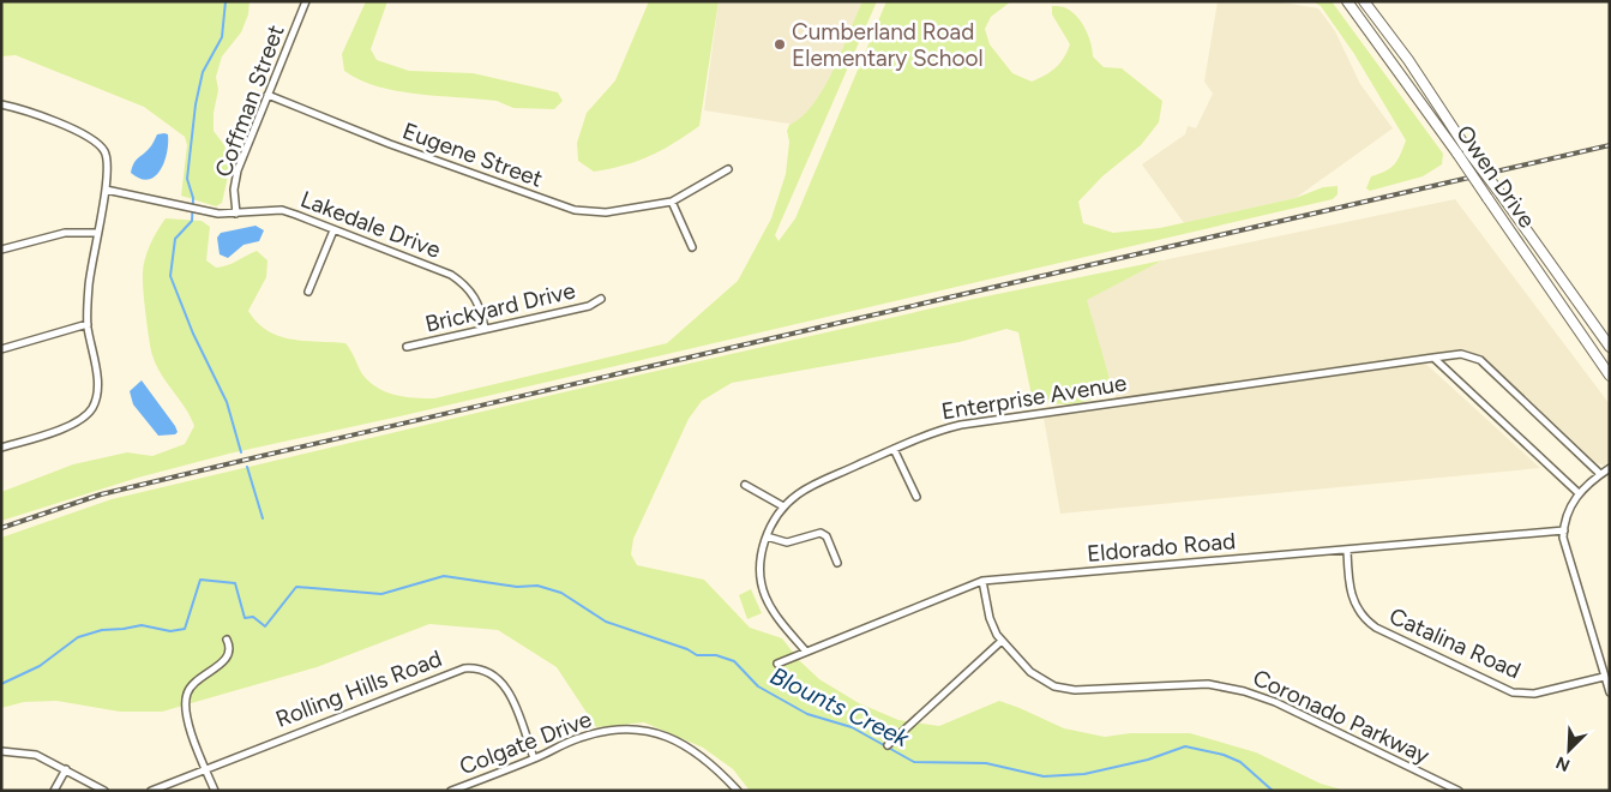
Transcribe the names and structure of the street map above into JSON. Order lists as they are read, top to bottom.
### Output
{
  "streets": {
    "highway": ["Owen Drive"],
    "street": [
      "Coffman Street",
      "Eugene Street",
      "Lakedale Drive",
      "Brickyard Drive",
      "Enterprise Avenue",
      "Eldorado Road",
      "Catalina Road",
      "Rolling Hills Road",
      "Coronado Parkway",
      "Colgate Drive"
    ]
  },
  "crossings": [
    ["Coffman Street", "Eugene Street"],
    ["Coffman Street", "Lakedale Drive"],
    ["Lakedale Drive", "Brickyard Drive"],
    ["Enterprise Avenue", "Eldorado Road"],
    ["Eldorado Road", "Catalina Road"],
    ["Eldorado Road", "Coronado Parkway"],
    ["Rolling Hills Road", "Colgate Drive"]
  ],
  "water": ["Blounts Creek"],
  "places": ["Cumberland Road Elementary School"],
  "north": "bottom left"
}
